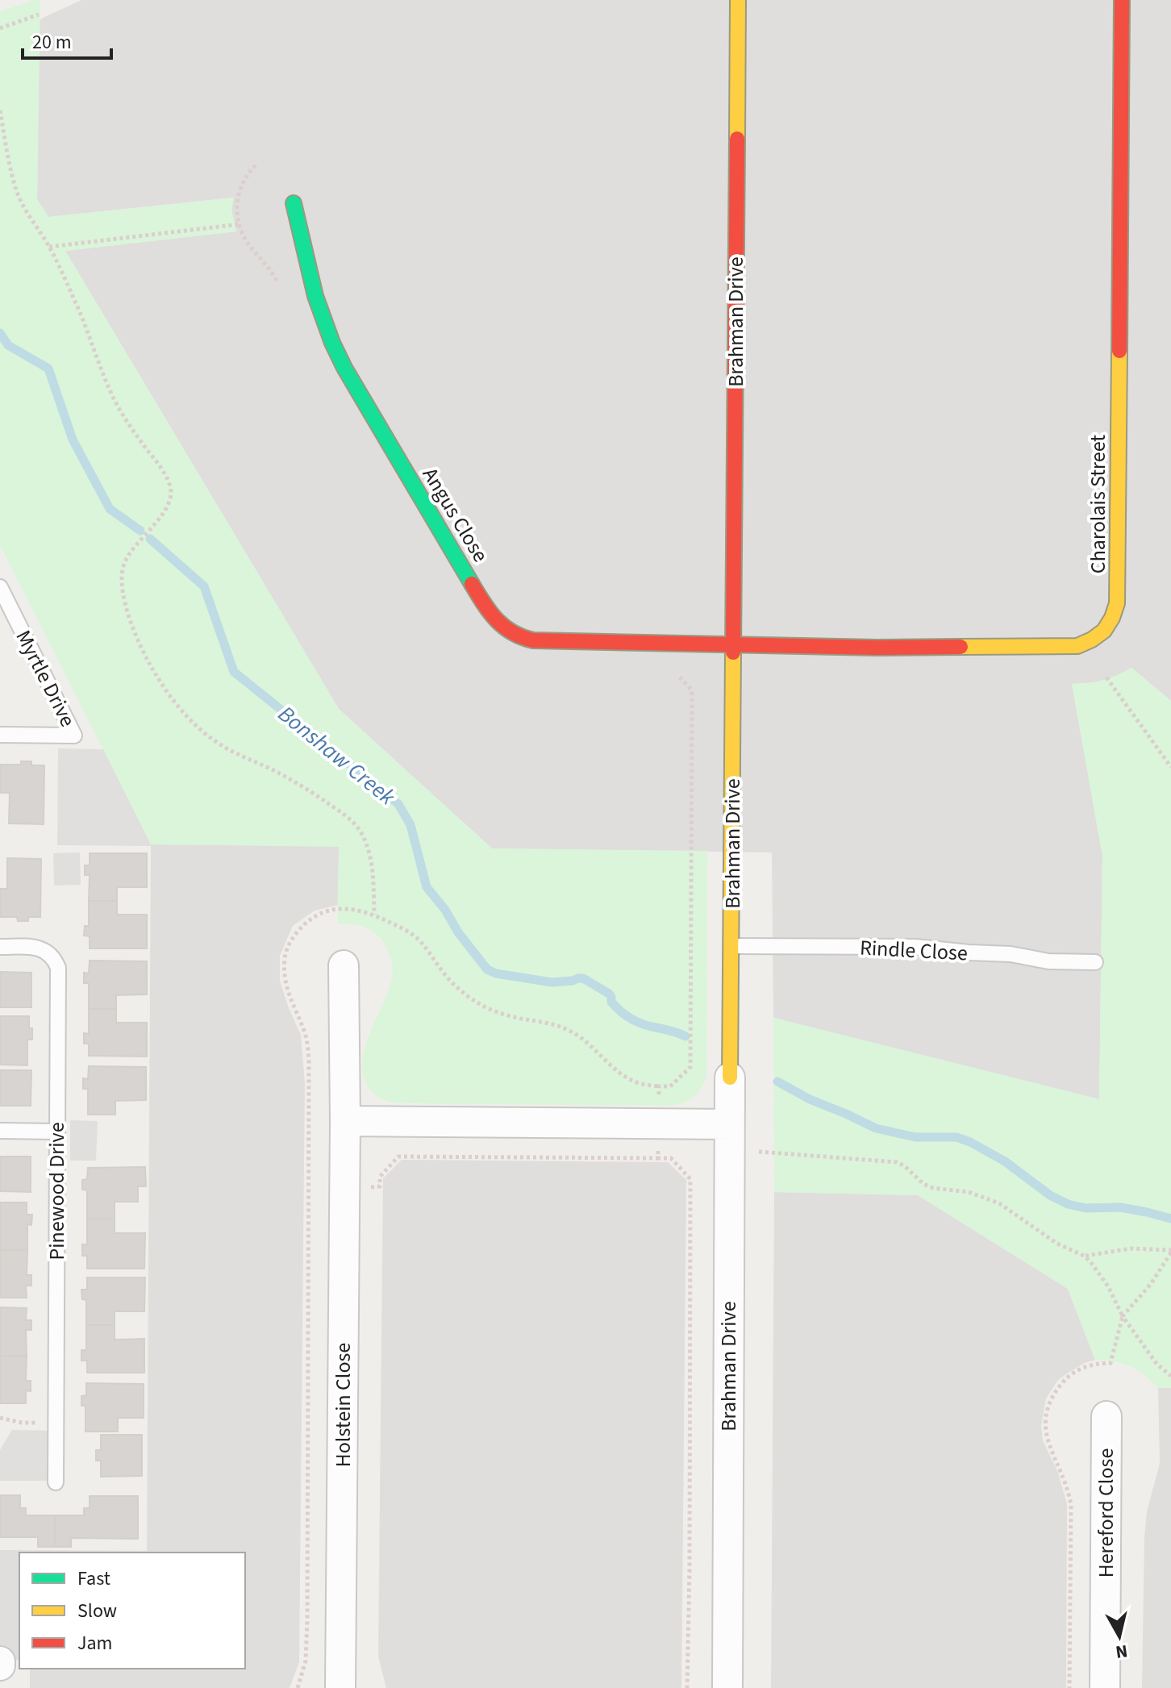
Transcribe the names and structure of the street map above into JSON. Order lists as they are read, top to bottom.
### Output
{
  "streets": {
    "street": [
      "Brahman Drive",
      "Charolais Street",
      "Angus Close",
      "Holstein Close",
      "Hereford Close"
    ],
    "lane": ["Myrtle Drive", "Rindle Close", "Pinewood Drive"]
  },
  "crossings": [
    ["Brahman Drive", "Charolais Street"],
    ["Brahman Drive", "Angus Close"],
    ["Brahman Drive", "Rindle Close"],
    ["Charolais Street", "Angus Close"]
  ],
  "water": ["Bonshaw Creek"],
  "legend": ["Fast", "Slow", "Jam"],
  "scale_bar": "20 m",
  "north": "bottom"
}
